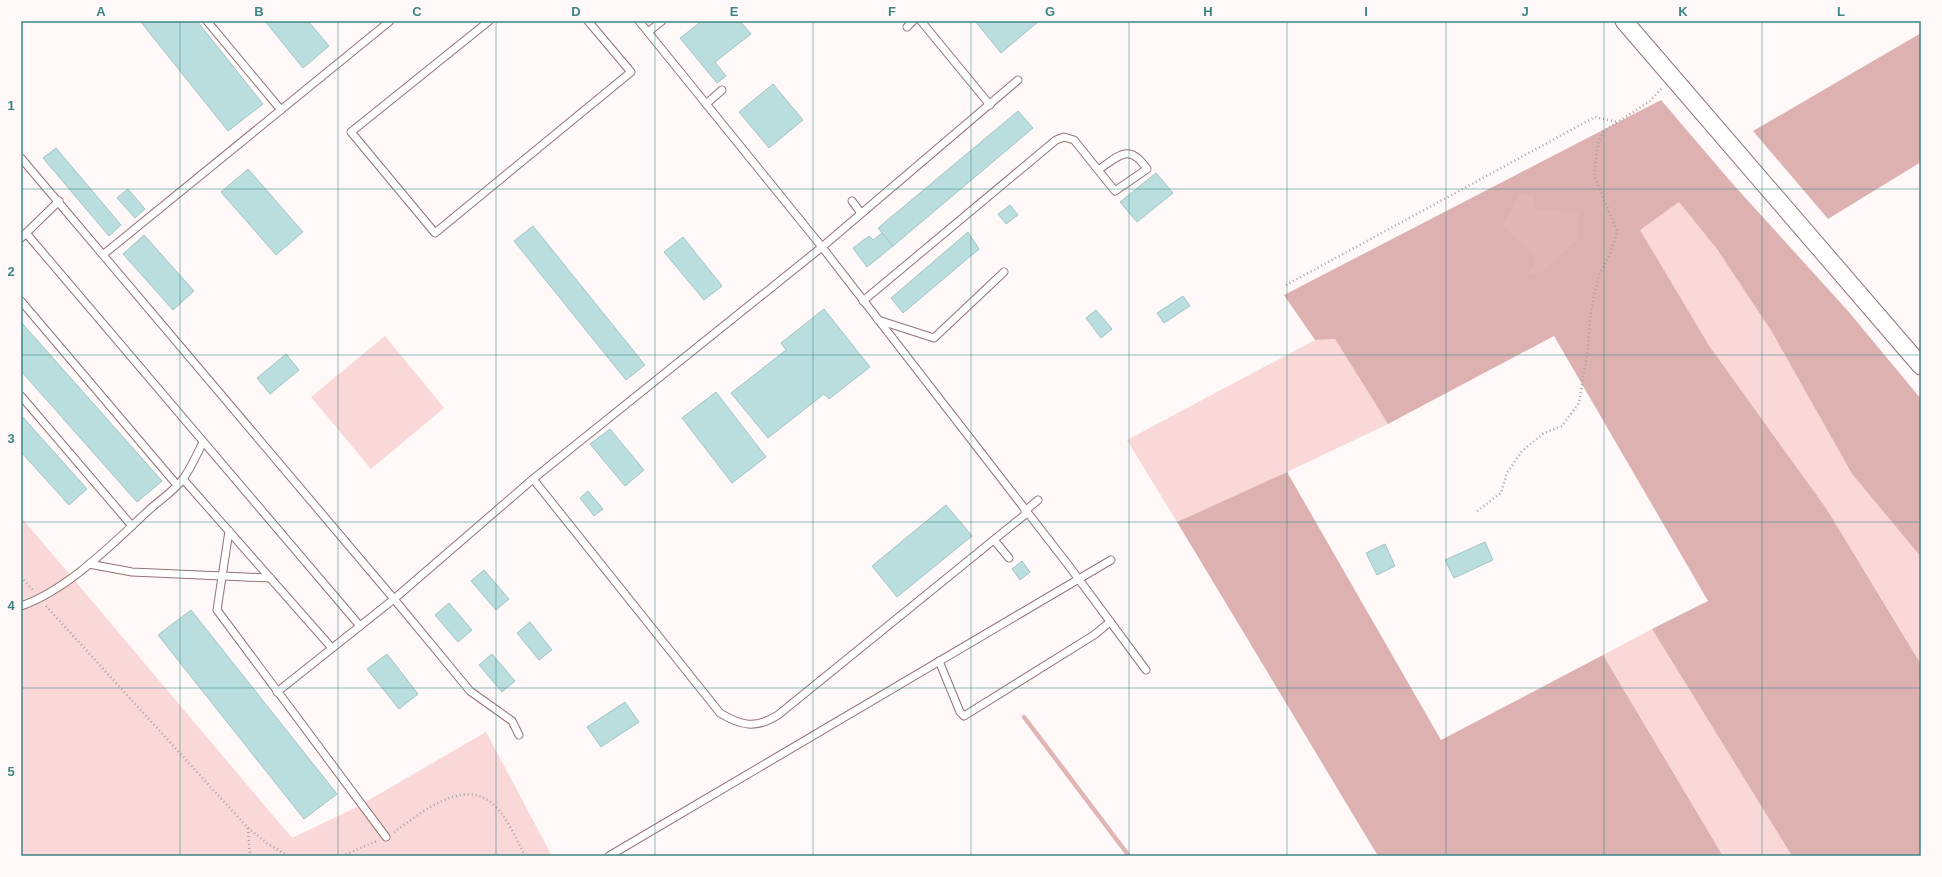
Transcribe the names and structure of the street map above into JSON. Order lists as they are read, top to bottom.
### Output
{
  "grid": {
    "columns": [
      "A",
      "B",
      "C",
      "D",
      "E",
      "F",
      "G",
      "H",
      "I",
      "J",
      "K",
      "L"
    ],
    "rows": [
      "1",
      "2",
      "3",
      "4",
      "5"
    ]
  }
}
